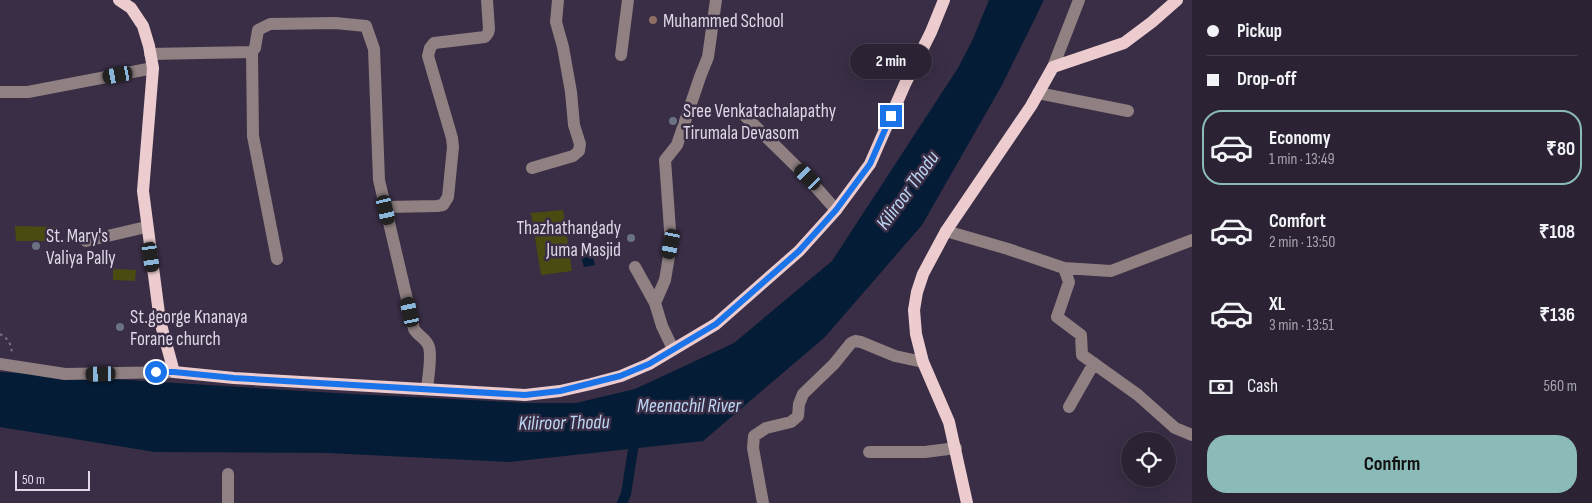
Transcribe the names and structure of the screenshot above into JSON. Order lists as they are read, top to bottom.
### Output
{
  "water": ["Kiliroor Thodu", "Meenachil River"],
  "places": [
    "Muhammed School",
    "Sree Venkatachalapathy Tirumala Devasom",
    "Thazhathangady Juma Masjid",
    "St. Mary's Valiya Pally",
    "St.george Knanaya Forane church"
  ],
  "scale_bar": "50 m",
  "page": {
    "banner": ["Pickup", "Drop-off"],
    "bubble": "2 min",
    "list": [
      {
        "name": "Economy",
        "note": "1 min · 13:49",
        "value": "₹80"
      },
      {
        "name": "Comfort",
        "note": "2 min · 13:50",
        "value": "₹108"
      },
      {
        "name": "XL",
        "note": "3 min · 13:51",
        "value": "₹136"
      }
    ],
    "pay": ["Cash", "560 m"],
    "buttons": "Confirm",
    "scale": "50 m"
  }
}
